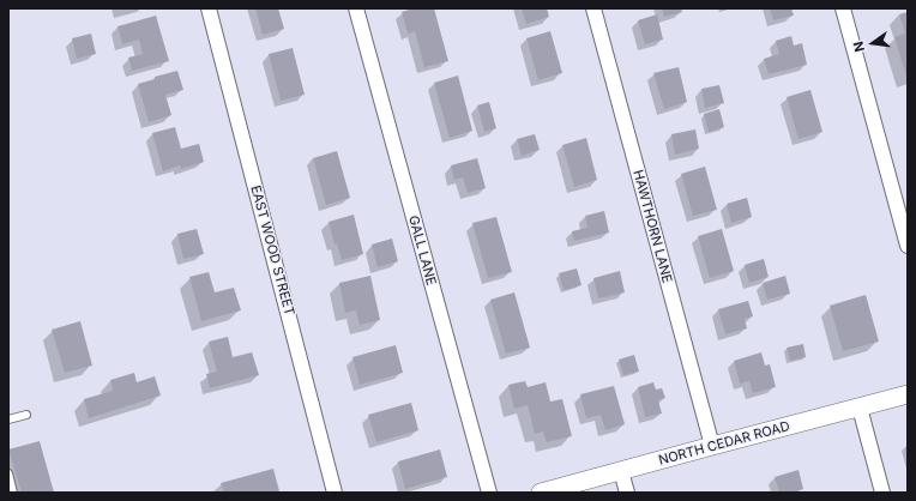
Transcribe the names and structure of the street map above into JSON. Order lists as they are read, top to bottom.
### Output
{
  "streets": {
    "street": [
      "HAWTHORN LANE",
      "EAST WOOD STREET",
      "GALL LANE",
      "NORTH CEDAR ROAD"
    ]
  },
  "crossings": [
    ["HAWTHORN LANE", "NORTH CEDAR ROAD"]
  ],
  "north": "left"
}
